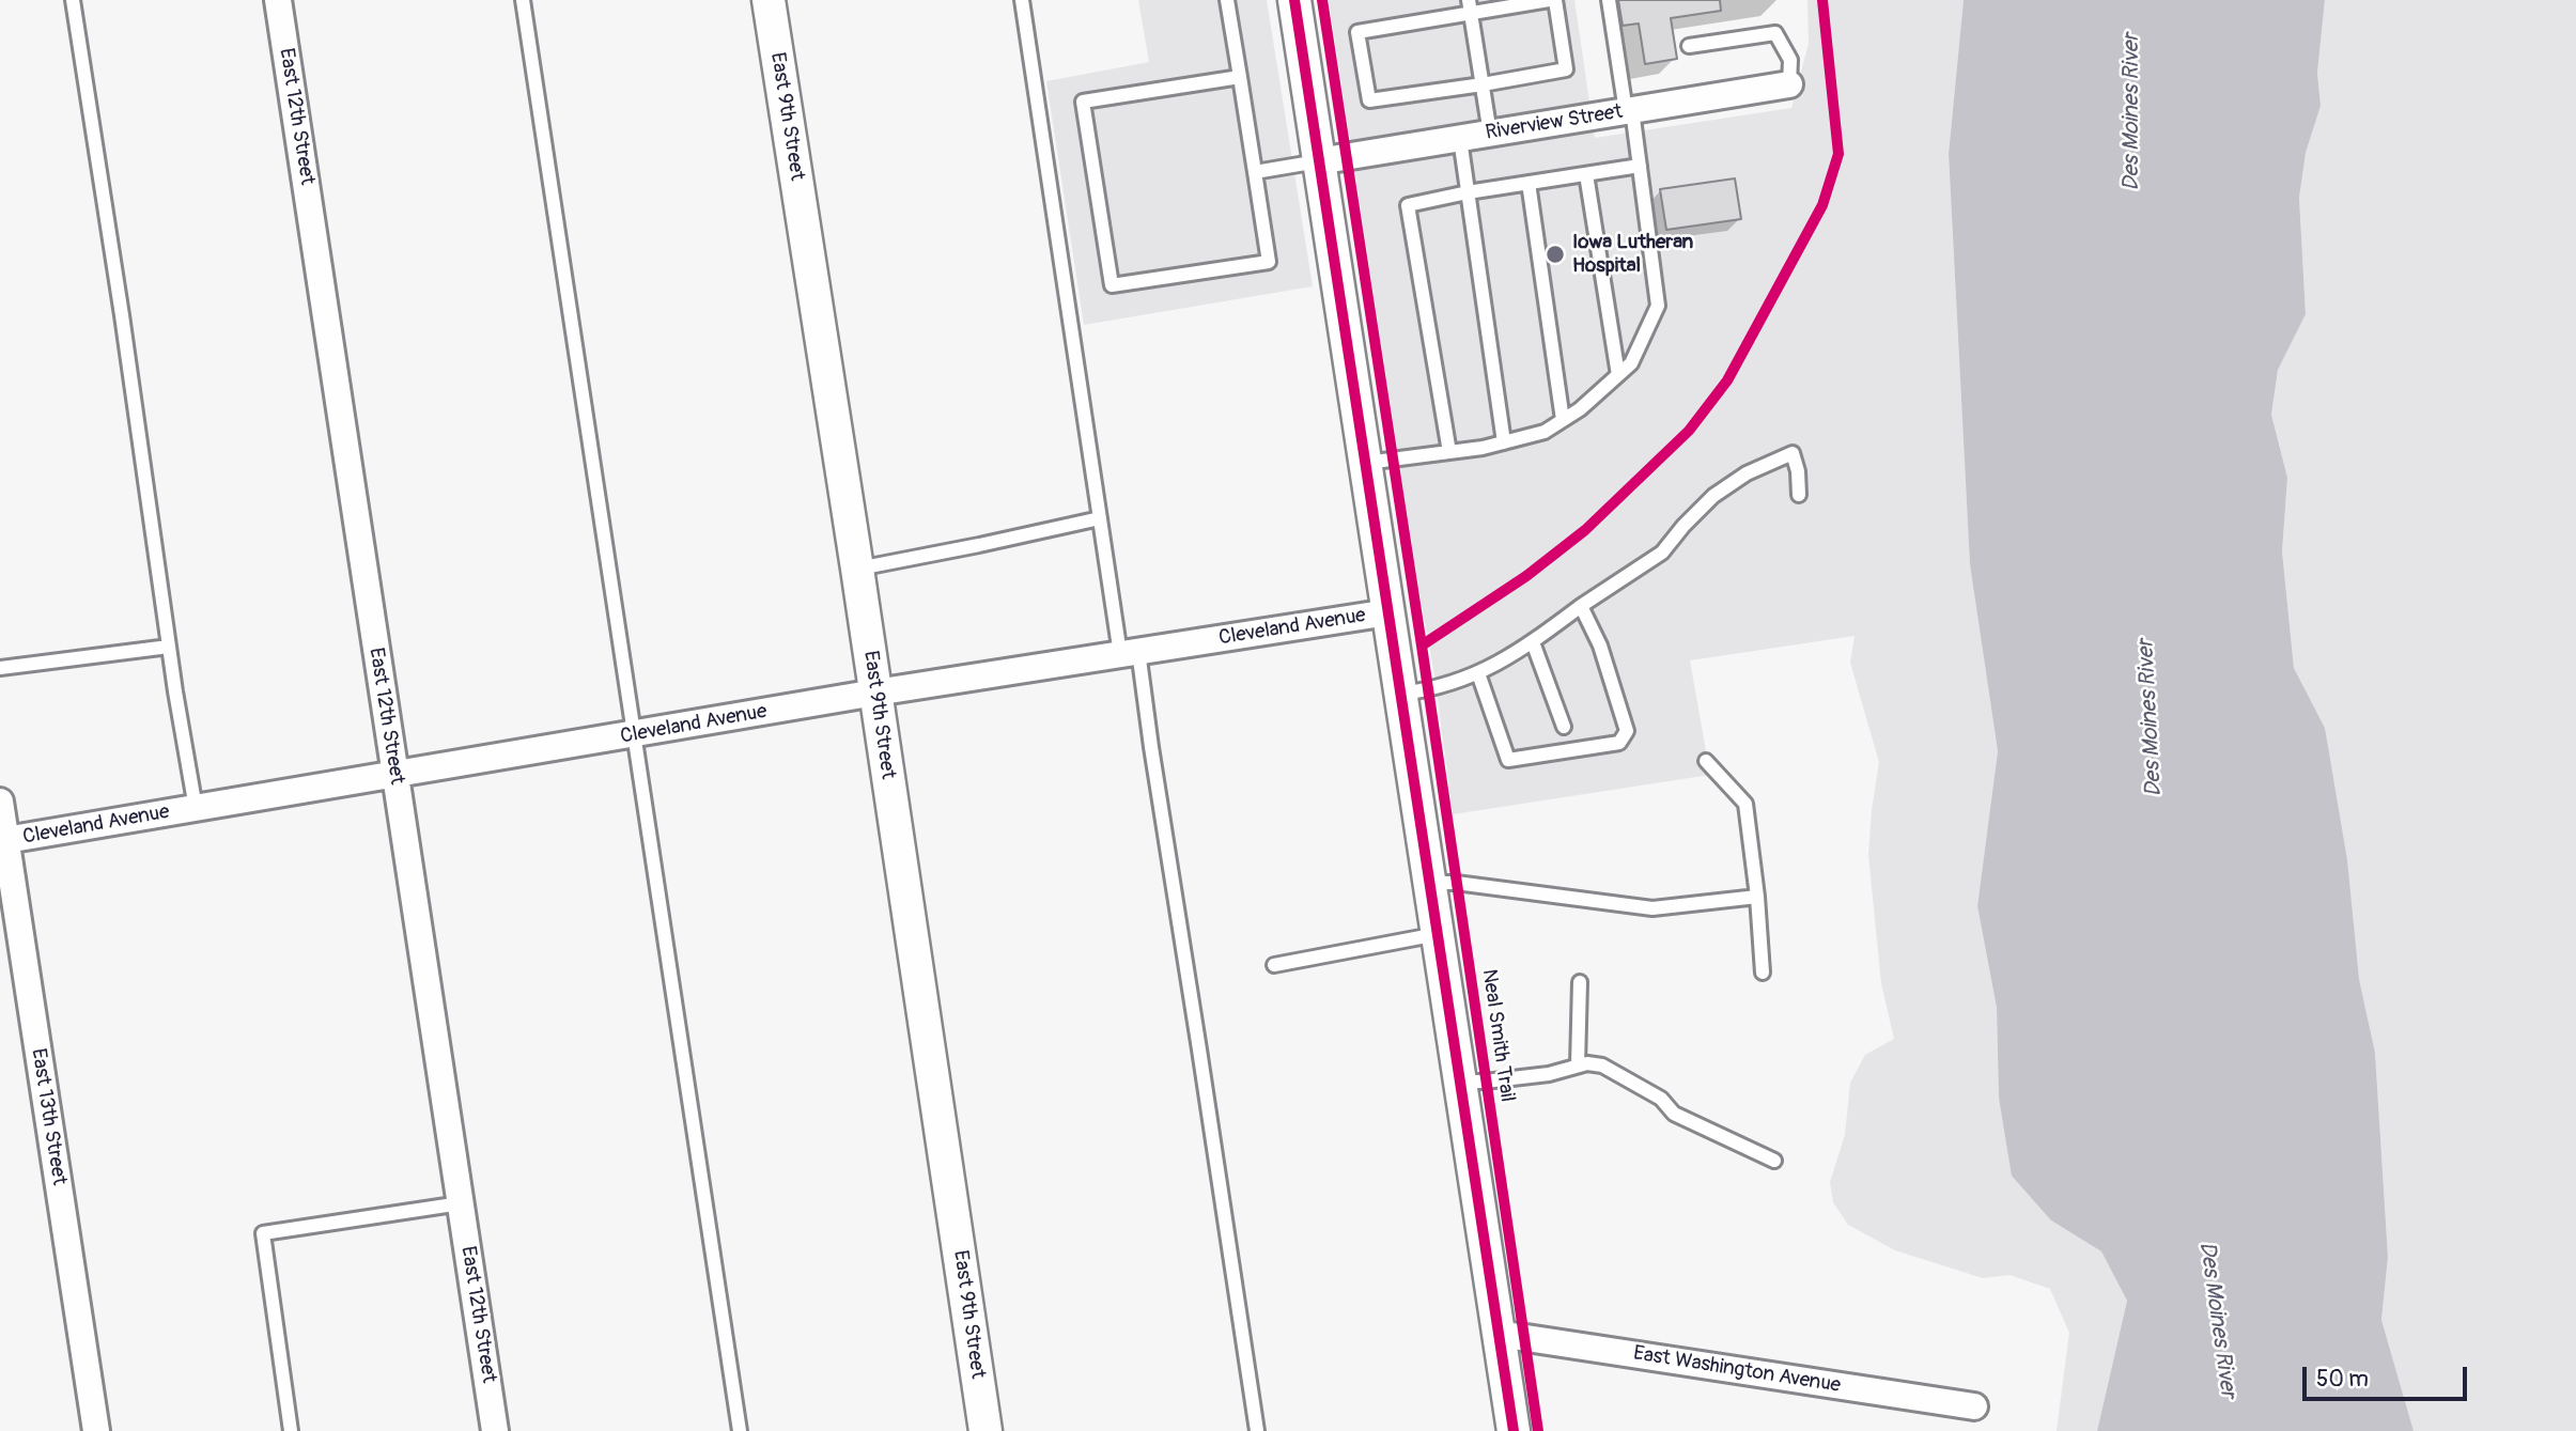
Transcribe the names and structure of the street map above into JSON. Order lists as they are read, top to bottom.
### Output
{
  "streets": {
    "street": [
      "East 12th Street",
      "East 9th Street",
      "Riverview Street",
      "Cleveland Avenue",
      "East 13th Street",
      "East Washington Avenue"
    ],
    "cycle path": ["Neal Smith Trail"]
  },
  "crossings": [
    ["East 12th Street", "Cleveland Avenue"],
    ["East 9th Street", "Cleveland Avenue"],
    ["Cleveland Avenue", "East 13th Street"]
  ],
  "water": ["Des Moines River"],
  "places": ["Iowa Lutheran Hospital"],
  "scale_bar": "50 m"
}
